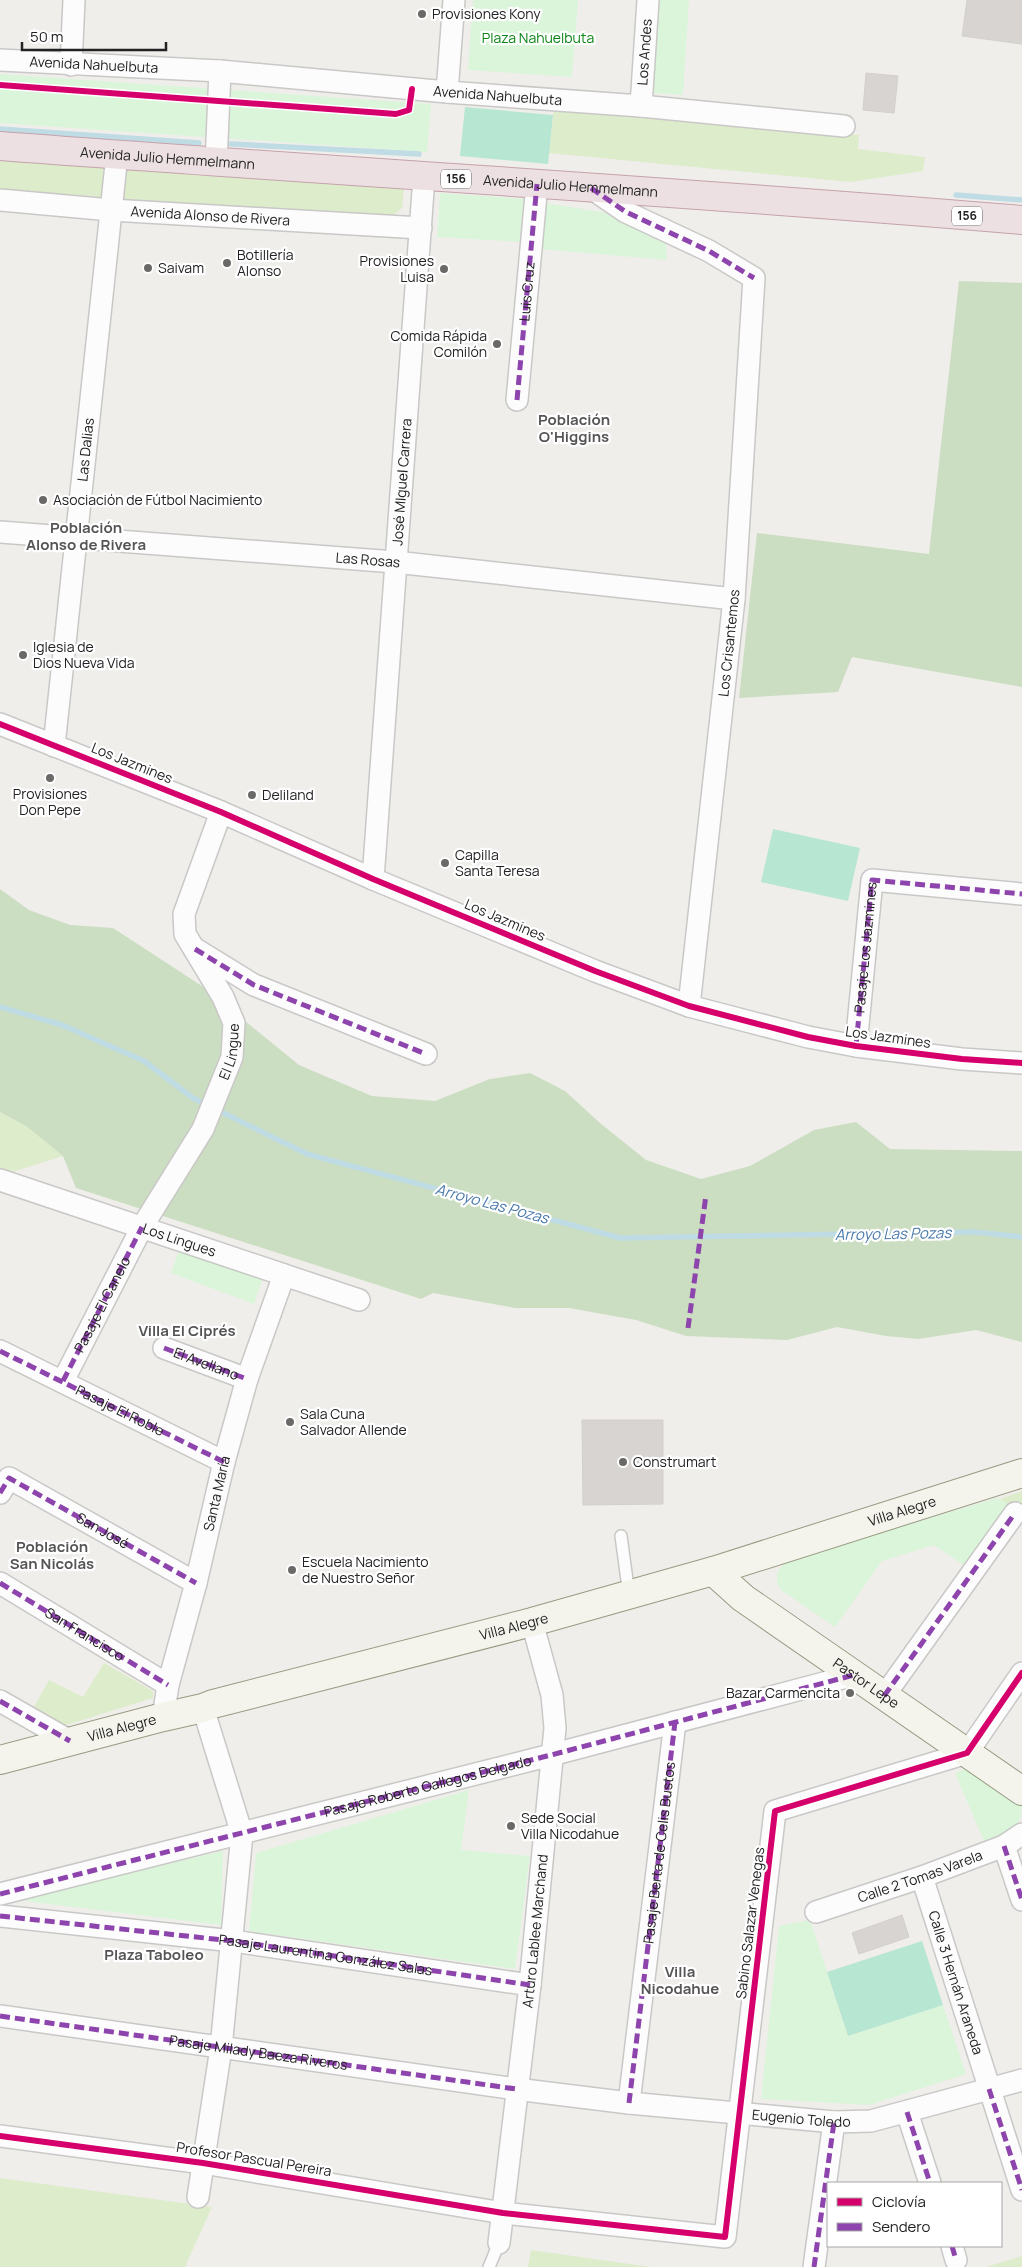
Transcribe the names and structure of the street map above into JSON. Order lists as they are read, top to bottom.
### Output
{
  "streets": {
    "highway": ["Avenida Julio Hemmelmann", "156"],
    "main road": ["Villa Alegre", "Pastor Lepe"],
    "street": [
      "Los Andes",
      "Avenida Nahuelbuta",
      "Avenida Alonso de Rivera",
      "Luis Cruz",
      "Las Dalias",
      "José MIguel Carrera",
      "Las Rosas",
      "Los Crisantemos",
      "Los Jazmines",
      "Pasaje Los Jazmines",
      "El Lingue",
      "Los Lingues",
      "Pasaje El Canelo",
      "El Avellano",
      "Pasaje El Roble",
      "Santa María",
      "San José",
      "San Francisco",
      "Pasaje Roberto Gallegos Delgado",
      "Pasaje Berta de Celis Bustos",
      "Calle 2 Tomas Varela",
      "Sabino Salazar Venegas",
      "Arturo Lablee Marchand",
      "Pasaje Laurentina González Salas",
      "Calle 3 Hernán Araneda",
      "Pasaje Milady Baeza Riveros",
      "Eugenio Toledo",
      "Profesor Pascual Pereira"
    ]
  },
  "crossings": [
    ["Los Andes", "Avenida Nahuelbuta"],
    ["Avenida Julio Hemmelmann", "Luis Cruz"],
    ["Avenida Julio Hemmelmann", "Las Dalias"],
    ["Avenida Julio Hemmelmann", "José MIguel Carrera"],
    ["Avenida Julio Hemmelmann", "Los Crisantemos"],
    ["Avenida Alonso de Rivera", "Las Dalias"],
    ["Avenida Alonso de Rivera", "José MIguel Carrera"],
    ["Las Dalias", "Las Rosas"],
    ["Las Dalias", "Los Jazmines"],
    ["José MIguel Carrera", "Las Rosas"],
    ["José MIguel Carrera", "Los Jazmines"],
    ["Las Rosas", "Los Crisantemos"],
    ["Los Crisantemos", "Los Jazmines"],
    ["Los Jazmines", "Pasaje Los Jazmines"],
    ["Los Jazmines", "El Lingue"],
    ["El Lingue", "Los Lingues"],
    ["El Lingue", "Pasaje El Canelo"],
    ["Los Lingues", "Pasaje El Canelo"],
    ["Los Lingues", "Santa María"],
    ["Pasaje El Canelo", "Pasaje El Roble"],
    ["El Avellano", "Santa María"],
    ["Pasaje El Roble", "Santa María"],
    ["Santa María", "Villa Alegre"],
    ["Santa María", "San José"],
    ["Santa María", "San Francisco"],
    ["Villa Alegre", "Pastor Lepe"],
    ["Villa Alegre", "Arturo Lablee Marchand"],
    ["Pastor Lepe", "Pasaje Roberto Gallegos Delgado"],
    ["Pastor Lepe", "Sabino Salazar Venegas"],
    ["Pasaje Roberto Gallegos Delgado", "Pasaje Berta de Celis Bustos"],
    ["Pasaje Roberto Gallegos Delgado", "Arturo Lablee Marchand"],
    ["Pasaje Berta de Celis Bustos", "Eugenio Toledo"],
    ["Calle 2 Tomas Varela", "Calle 3 Hernán Araneda"],
    ["Sabino Salazar Venegas", "Eugenio Toledo"],
    ["Sabino Salazar Venegas", "Profesor Pascual Pereira"],
    ["Arturo Lablee Marchand", "Pasaje Laurentina González Salas"],
    ["Arturo Lablee Marchand", "Pasaje Milady Baeza Riveros"],
    ["Arturo Lablee Marchand", "Eugenio Toledo"],
    ["Arturo Lablee Marchand", "Profesor Pascual Pereira"],
    ["Calle 3 Hernán Araneda", "Eugenio Toledo"],
    ["Pasaje Milady Baeza Riveros", "Eugenio Toledo"]
  ],
  "districts": [
    "Población O'Higgins",
    "Población Alonso de Rivera",
    "Villa El Ciprés",
    "Población San Nicolás",
    "Plaza Taboleo",
    "Villa Nicodahue"
  ],
  "water": ["Arroyo Las Pozas"],
  "parks": ["Plaza Nahuelbuta"],
  "places": [
    "Provisiones Kony",
    "Botillería Alonso",
    "Saivam",
    "Provisiones Luisa",
    "Comida Rápida Comilón",
    "Asociación de Fútbol Nacimiento",
    "Iglesia de Dios Nueva Vida",
    "Provisiones Don Pepe",
    "Deliland",
    "Capilla Santa Teresa",
    "Sala Cuna Salvador Allende",
    "Construmart",
    "Escuela Nacimiento de Nuestro Señor",
    "Bazar Carmencita",
    "Sede Social Villa Nicodahue"
  ],
  "legend": ["Ciclovía", "Sendero"],
  "scale_bar": "50 m"
}
